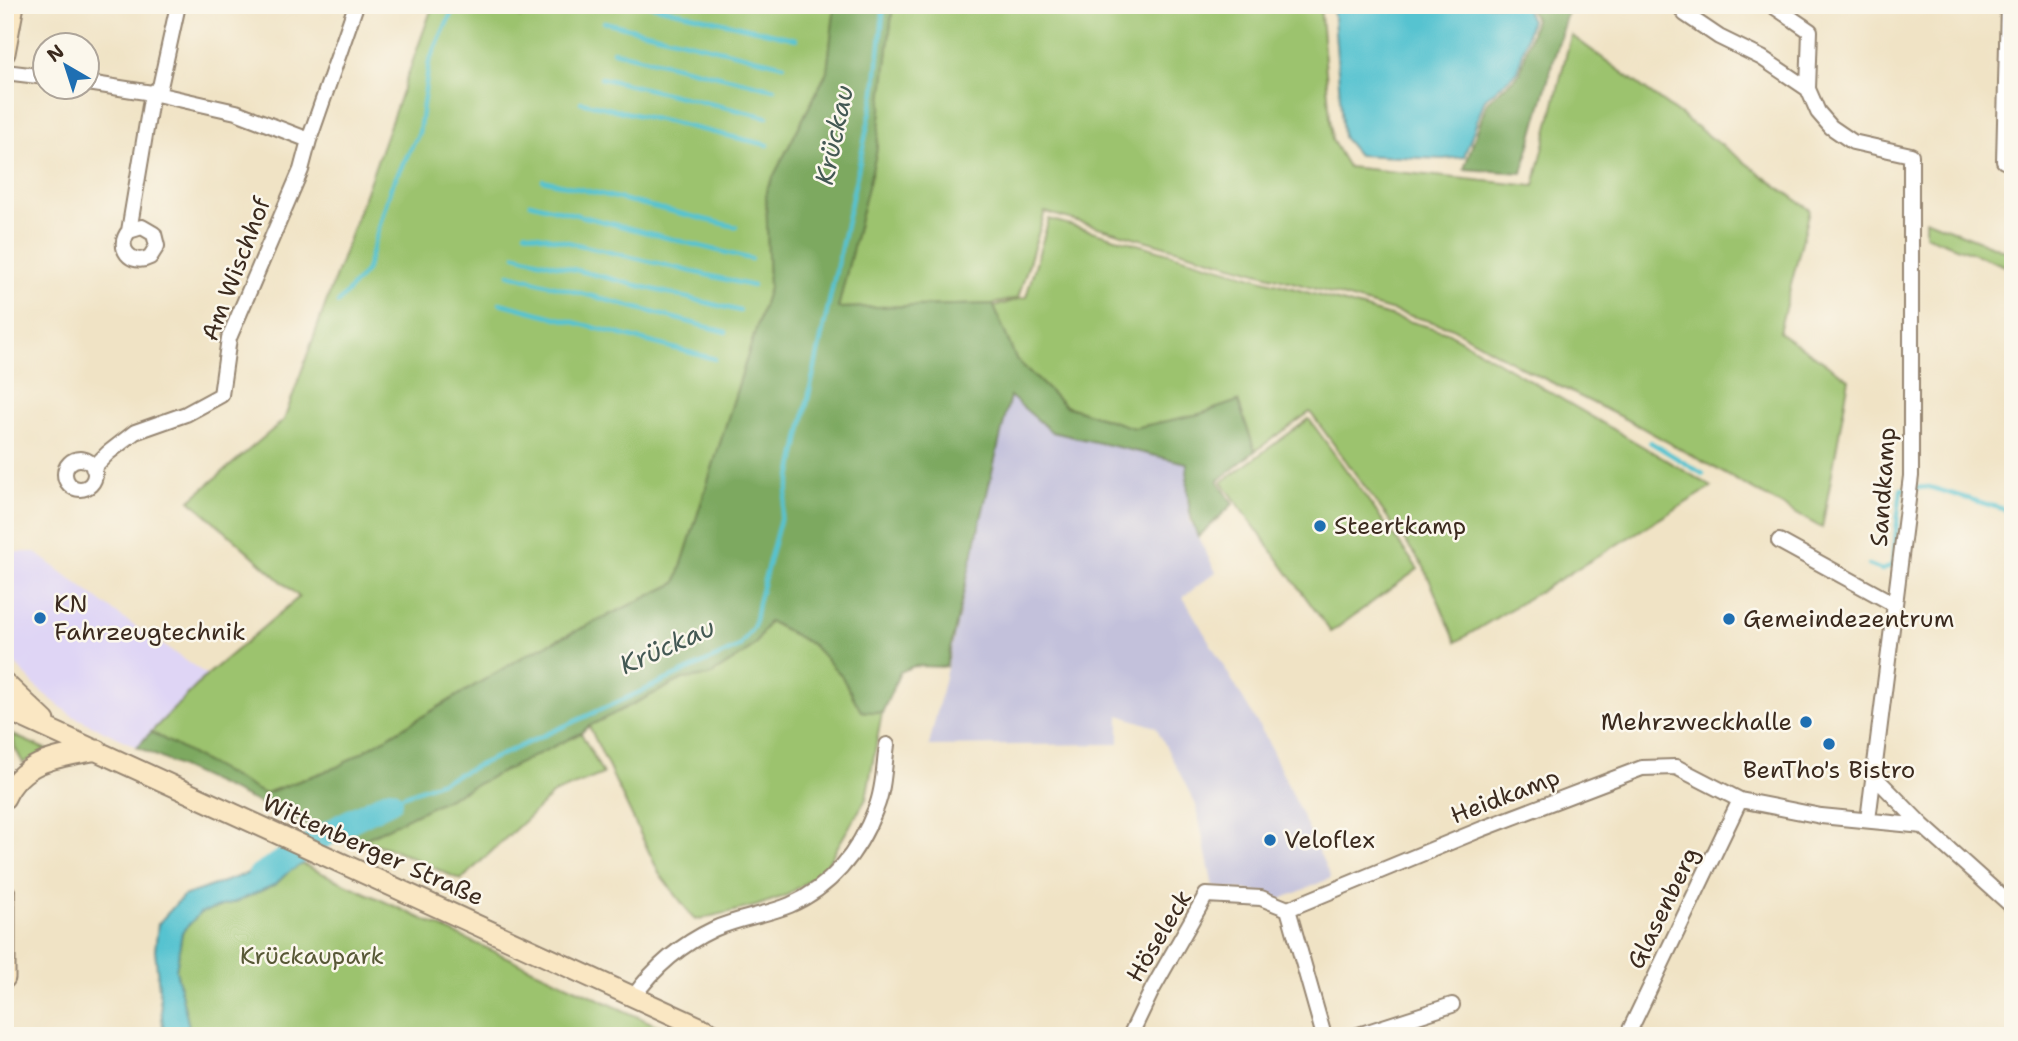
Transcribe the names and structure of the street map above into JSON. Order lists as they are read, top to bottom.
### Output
{
  "streets": {
    "main road": ["Wittenberger Straße"],
    "street": [
      "Am Wischhof",
      "Sandkamp",
      "Heidkamp",
      "Glasenberg",
      "Höseleck"
    ]
  },
  "crossings": [
    ["Sandkamp", "Heidkamp"],
    ["Heidkamp", "Glasenberg"],
    ["Heidkamp", "Höseleck"]
  ],
  "water": ["Krückau"],
  "parks": ["Krückaupark"],
  "places": [
    "Steertkamp",
    "KN Fahrzeugtechnik",
    "Gemeindezentrum",
    "Mehrzweckhalle",
    "BenTho's Bistro",
    "Veloflex"
  ],
  "north": "top left"
}
